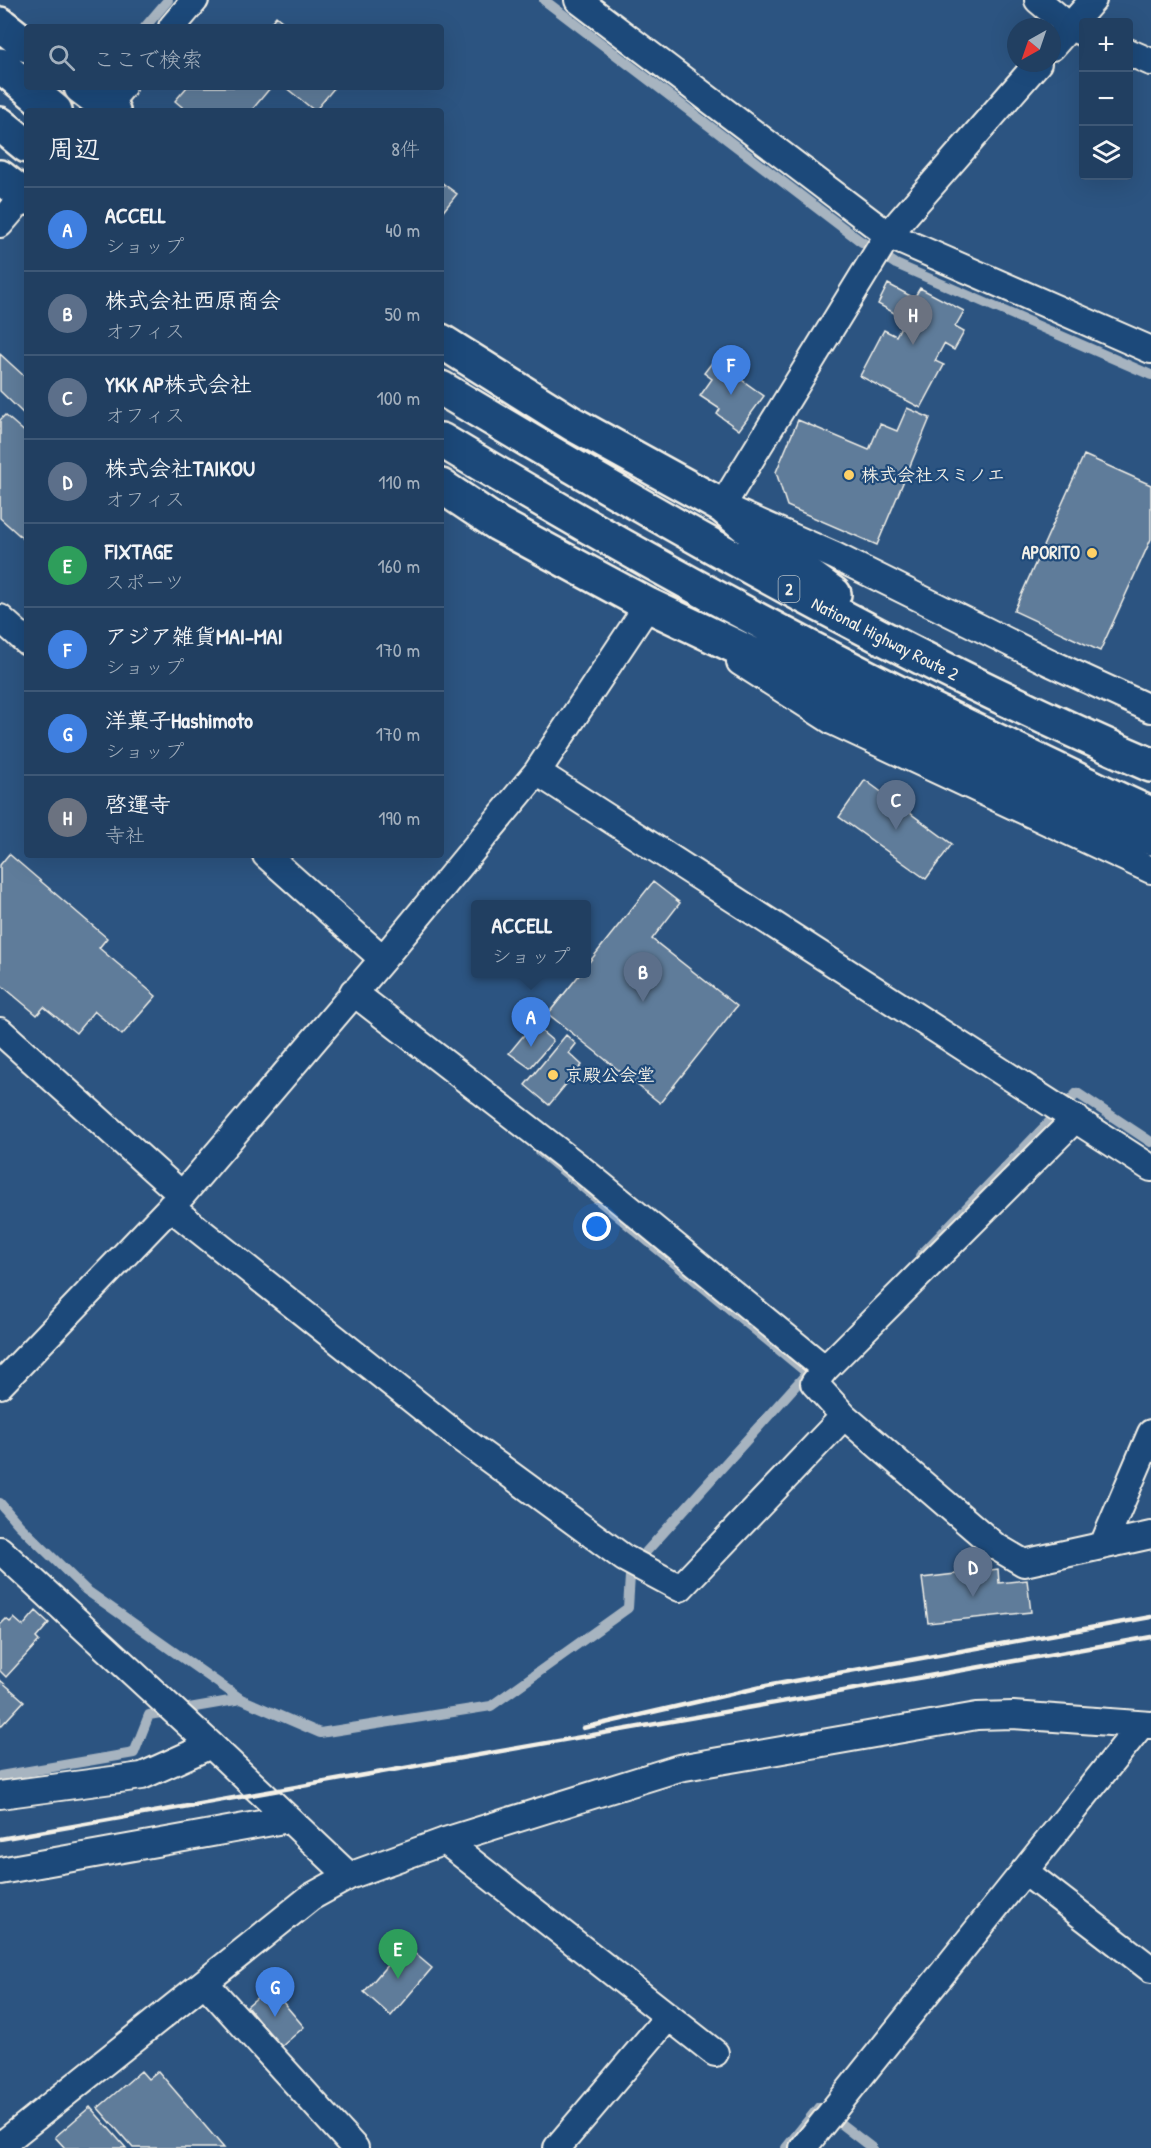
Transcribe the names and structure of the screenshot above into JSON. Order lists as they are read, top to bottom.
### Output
{
  "streets": {
    "highway": ["2", "National Highway Route 2"]
  },
  "places": ["株式会社スミノエ", "APORITO", "京殿公会堂"],
  "north": "bottom left",
  "page": {
    "map_buttons": ["+", "−"],
    "search": "ここで検索",
    "heading": ["周辺", "8件"],
    "list": [
      {
        "mark": "A",
        "name": "ACCELL",
        "note": "ショップ",
        "value": "40 m"
      },
      {
        "mark": "B",
        "name": "株式会社西原商会",
        "note": "オフィス",
        "value": "50 m"
      },
      {
        "mark": "C",
        "name": "YKK AP株式会社",
        "note": "オフィス",
        "value": "100 m"
      },
      {
        "mark": "D",
        "name": "株式会社TAIKOU",
        "note": "オフィス",
        "value": "110 m"
      },
      {
        "mark": "E",
        "name": "FIXTAGE",
        "note": "スポーツ",
        "value": "160 m"
      },
      {
        "mark": "F",
        "name": "アジア雑貨MAI-MAI",
        "note": "ショップ",
        "value": "170 m"
      },
      {
        "mark": "G",
        "name": "洋菓子Hashimoto",
        "note": "ショップ",
        "value": "170 m"
      },
      {
        "mark": "H",
        "name": "啓運寺",
        "note": "寺社",
        "value": "190 m"
      }
    ],
    "pins": [
      "H",
      "F",
      "C",
      "B",
      "A",
      "D",
      "E",
      "G"
    ],
    "popup": ["ACCELL", "ショップ"]
  }
}
